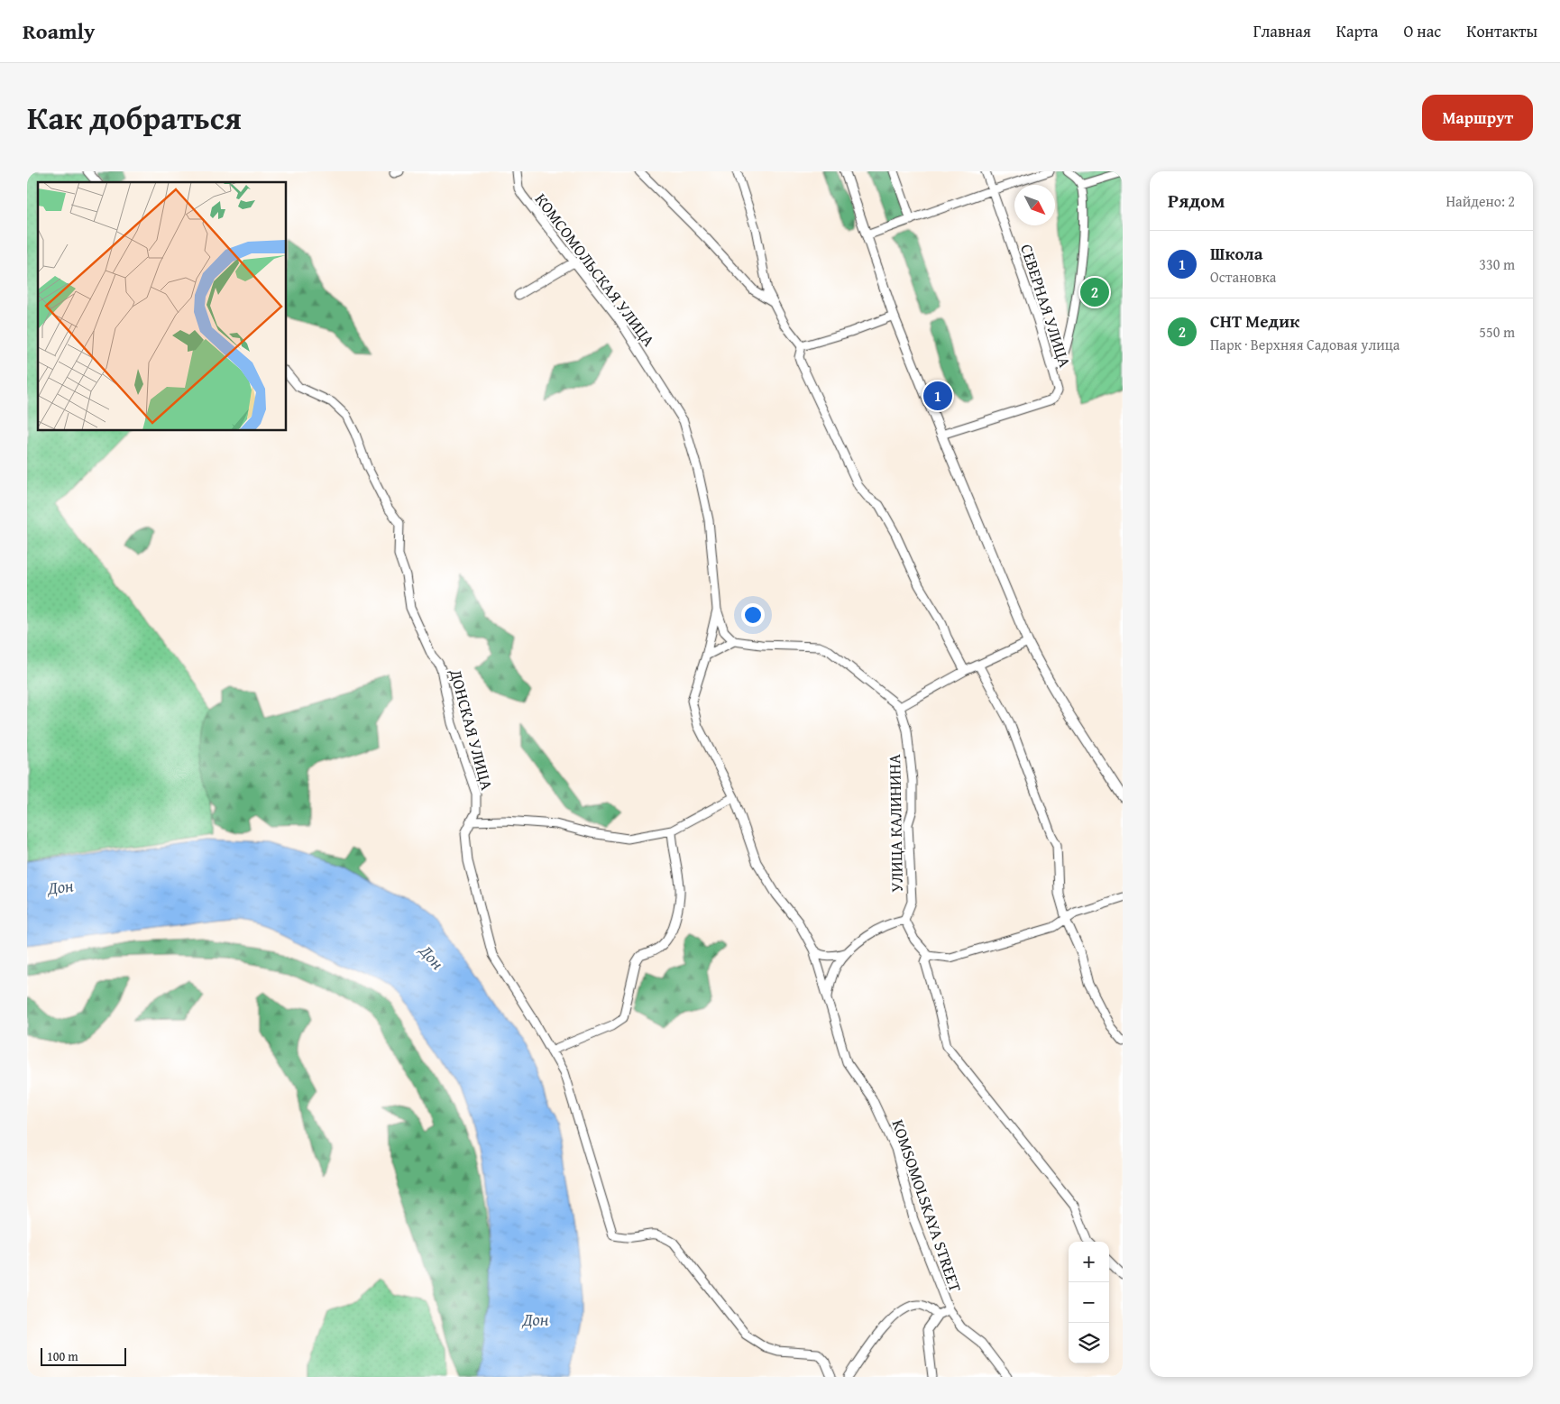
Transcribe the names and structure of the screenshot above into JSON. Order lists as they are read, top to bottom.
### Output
{
  "streets": {
    "street": [
      "КОМСОМОЛЬСКАЯ УЛИЦА",
      "СЕВЕРНАЯ УЛИЦА",
      "ДОНСКАЯ УЛИЦА",
      "УЛИЦА КАЛИНИНА",
      "KOMSOMOLSKAYA STREET"
    ]
  },
  "crossings": [
    ["КОМСОМОЛЬСКАЯ УЛИЦА", "KOMSOMOLSKAYA STREET"]
  ],
  "water": ["Дон"],
  "scale_bar": "100 m",
  "north": "bottom right",
  "page": {
    "header": "Roamly",
    "nav": [
      "Главная",
      "Карта",
      "О нас",
      "Контакты"
    ],
    "title": "Как добраться",
    "buttons": "Маршрут",
    "heading": ["Рядом", "Найдено: 2"],
    "list": [
      {
        "mark": "1",
        "name": "Школа",
        "note": "Остановка",
        "value": "330 m"
      },
      {
        "mark": "2",
        "name": "СНТ Медик",
        "note": "Парк · Верхняя Садовая улица",
        "value": "550 m"
      }
    ],
    "pins": ["2", "1"],
    "map_buttons": ["+", "−"],
    "scale": "100 m"
  }
}
